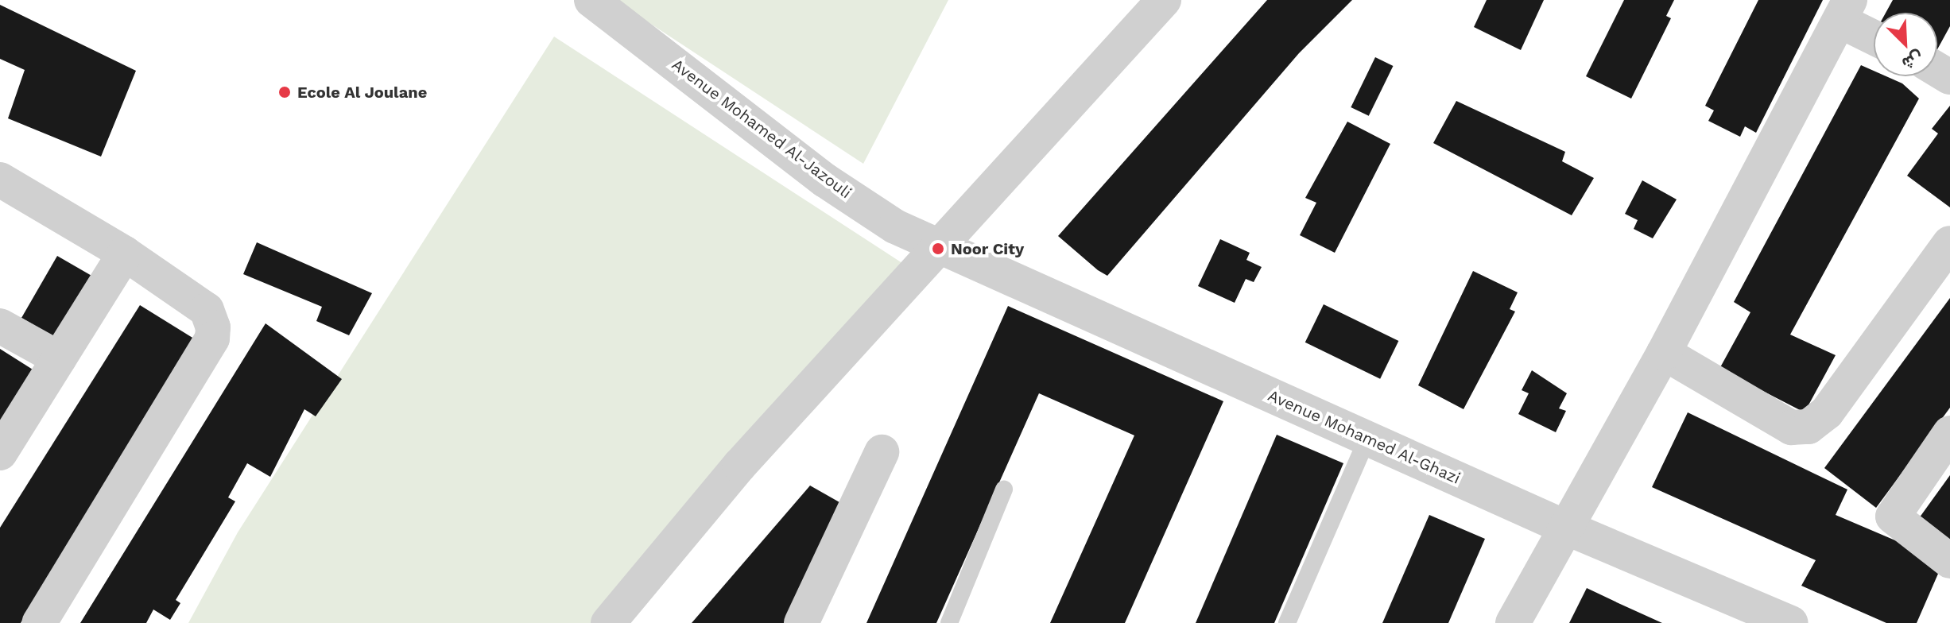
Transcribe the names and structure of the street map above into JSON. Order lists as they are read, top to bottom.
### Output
{
  "streets": {
    "street": ["Avenue Mohamed Al-Jazouli", "Avenue Mohamed Al-Ghazi"]
  },
  "crossings": [
    ["Avenue Mohamed Al-Jazouli", "Avenue Mohamed Al-Ghazi"]
  ],
  "places": ["Ecole Al Joulane", "Noor City"],
  "north": "bottom right"
}
